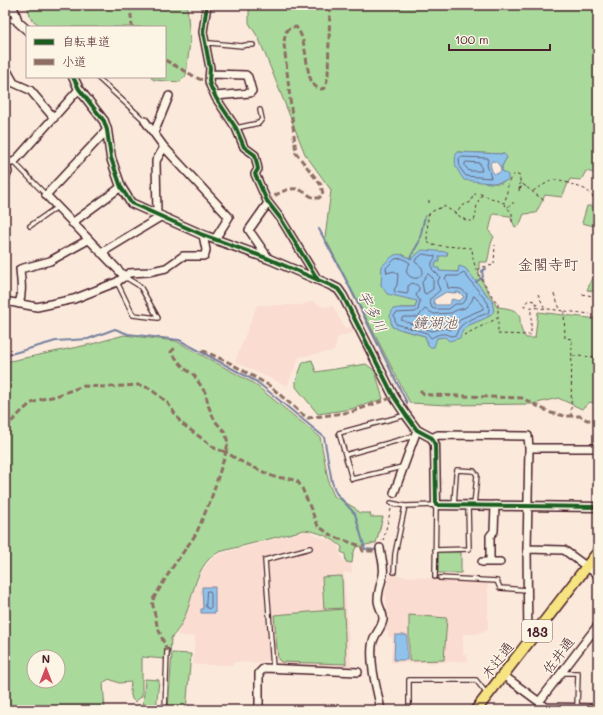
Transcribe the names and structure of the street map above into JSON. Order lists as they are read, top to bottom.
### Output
{
  "streets": {
    "main road": ["183", "木辻通"],
    "street": ["佐井通"]
  },
  "districts": ["金閣寺町"],
  "water": ["宇多川", "鏡湖池"],
  "legend": ["自転車道", "小道"],
  "scale_bar": "100 m",
  "north": "top"
}
